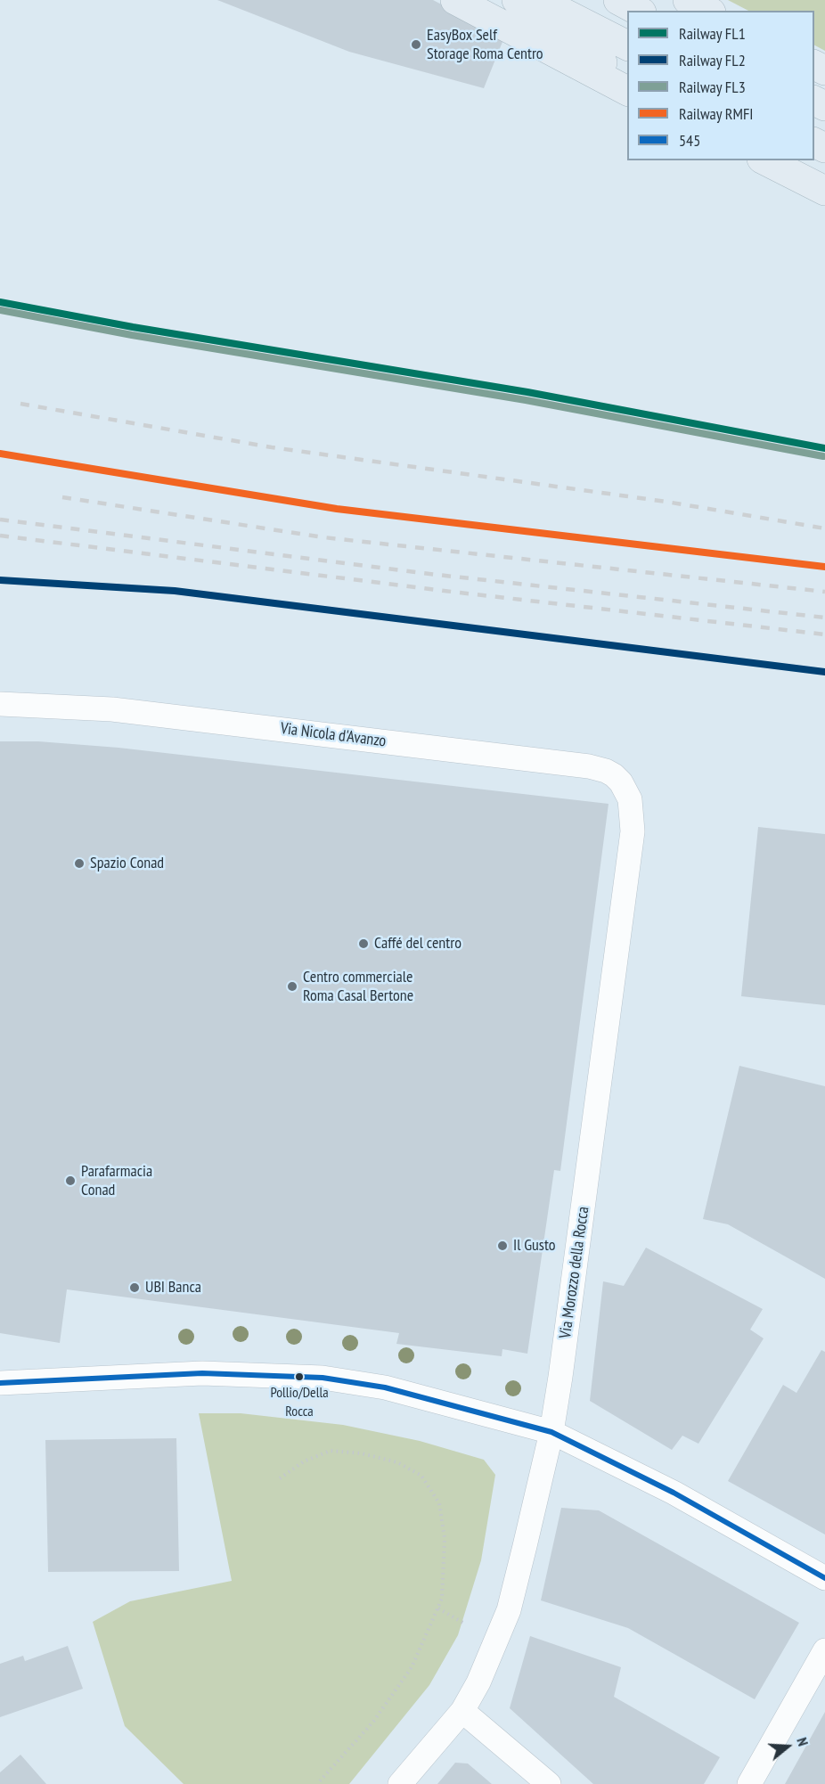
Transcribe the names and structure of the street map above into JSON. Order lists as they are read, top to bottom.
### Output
{
  "streets": {
    "street": ["Via Nicola d'Avanzo", "Via Morozzo della Rocca"]
  },
  "crossings": [
    ["Via Nicola d'Avanzo", "Via Morozzo della Rocca"]
  ],
  "places": [
    "EasyBox Self Storage Roma Centro",
    "Spazio Conad",
    "Caffé del centro",
    "Centro commerciale Roma Casal Bertone",
    "Parafarmacia Conad",
    "Il Gusto",
    "UBI Banca",
    "Pollio/Della Rocca"
  ],
  "lines": [
    "rail line FL1",
    "rail line FL3",
    "rail line RMFI",
    "rail line FL2",
    "transit line 545"
  ],
  "legend": [
    "Railway FL1",
    "Railway FL2",
    "Railway FL3",
    "Railway RMFI",
    "545"
  ],
  "north": "right"
}
